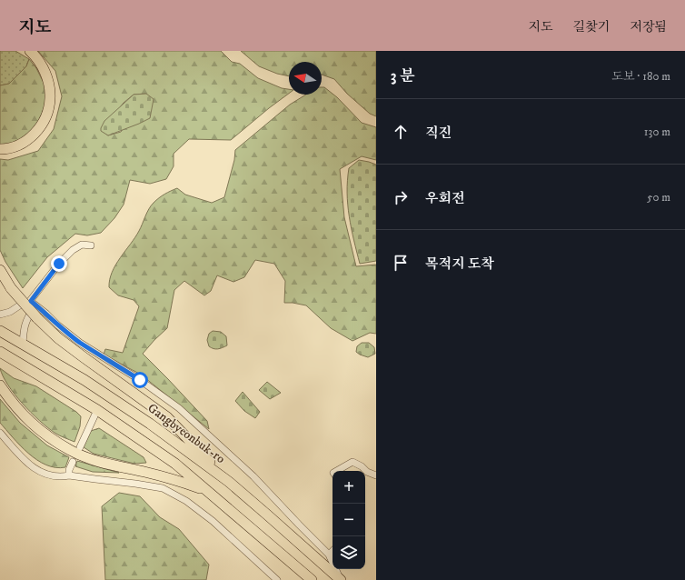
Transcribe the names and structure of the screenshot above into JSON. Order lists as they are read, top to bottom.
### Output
{
  "streets": {
    "highway": ["Gangbyeonbuk-ro"]
  },
  "north": "left",
  "page": {
    "header": "지도",
    "nav": ["지도", "길찾기", "저장됨"],
    "heading": ["3 분", "도보 · 180 m"],
    "list": [
      ["직진", "130 m"],
      ["우회전", "50 m"],
      "목적지 도착"
    ],
    "map_buttons": ["+", "−"]
  }
}
